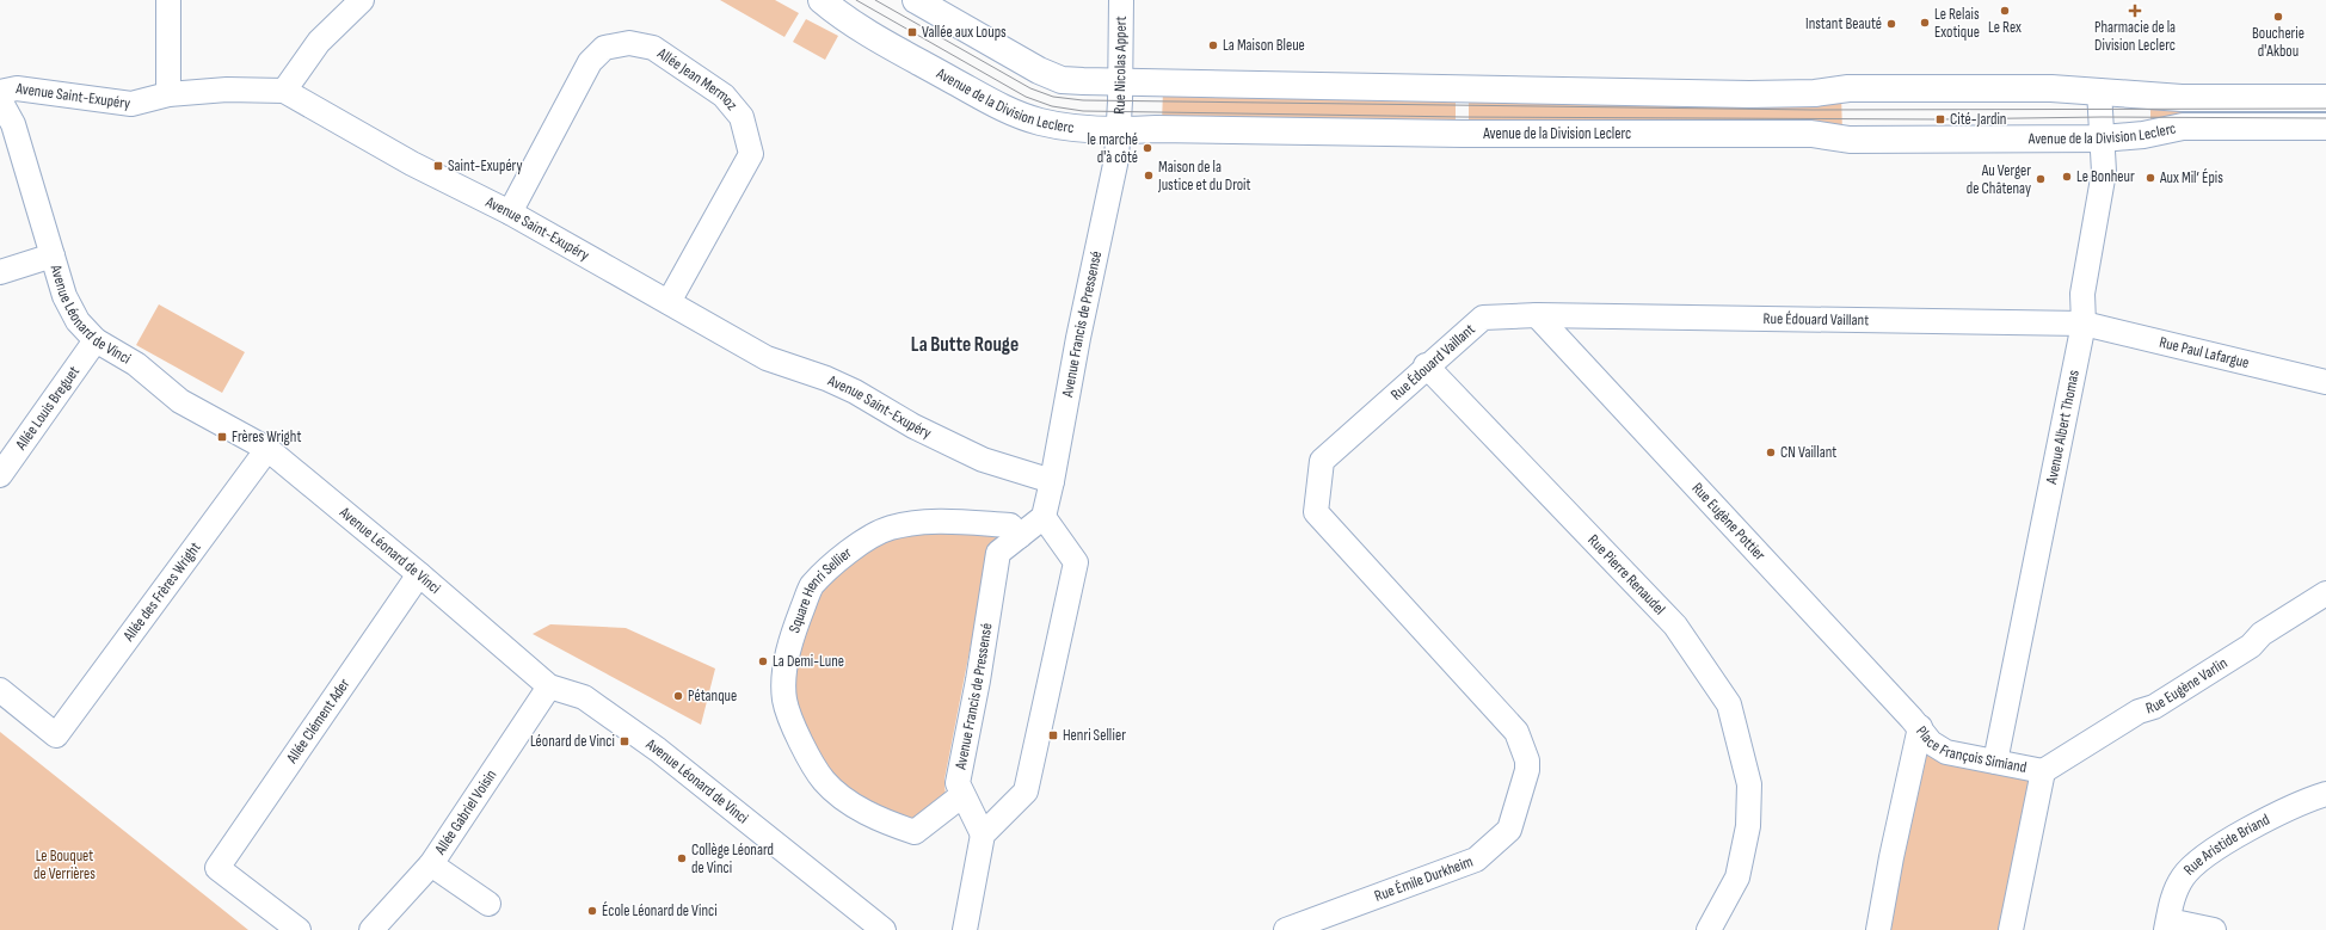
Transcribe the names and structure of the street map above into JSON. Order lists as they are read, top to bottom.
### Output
{
  "streets": {
    "main road": ["Avenue de la Division Leclerc"],
    "street": [
      "Rue Nicolas Appert",
      "Allée Jean Mermoz",
      "Avenue Saint-Exupéry",
      "Avenue Léonard de Vinci",
      "Rue Édouard Vaillant",
      "Avenue Francis de Pressensé",
      "Rue Paul Lafargue",
      "Allée Louis Breguet",
      "Avenue Albert Thomas",
      "Rue Eugène Pottier",
      "Rue Pierre Renaudel",
      "Allée des Frères Wright",
      "Square Henri Sellier",
      "Rue Eugène Varlin",
      "Allée Clément Ader",
      "Place François Simiand",
      "Allée Gabriel Voisin",
      "Rue Aristide Briand",
      "Rue Émile Durkheim"
    ]
  },
  "crossings": [
    ["Rue Nicolas Appert", "Avenue de la Division Leclerc"],
    ["Rue Nicolas Appert", "Avenue Francis de Pressensé"],
    ["Allée Jean Mermoz", "Avenue Saint-Exupéry"],
    ["Avenue Saint-Exupéry", "Avenue Francis de Pressensé"],
    ["Avenue de la Division Leclerc", "Avenue Francis de Pressensé"],
    ["Avenue de la Division Leclerc", "Avenue Albert Thomas"],
    ["Avenue Léonard de Vinci", "Allée Louis Breguet"],
    ["Avenue Léonard de Vinci", "Allée des Frères Wright"],
    ["Avenue Léonard de Vinci", "Allée Clément Ader"],
    ["Avenue Léonard de Vinci", "Allée Gabriel Voisin"],
    ["Rue Édouard Vaillant", "Rue Paul Lafargue"],
    ["Rue Édouard Vaillant", "Avenue Albert Thomas"],
    ["Rue Édouard Vaillant", "Rue Eugène Pottier"],
    ["Rue Édouard Vaillant", "Rue Pierre Renaudel"],
    ["Rue Édouard Vaillant", "Rue Émile Durkheim"],
    ["Avenue Francis de Pressensé", "Square Henri Sellier"],
    ["Rue Paul Lafargue", "Avenue Albert Thomas"],
    ["Avenue Albert Thomas", "Place François Simiand"],
    ["Rue Eugène Pottier", "Place François Simiand"],
    ["Rue Eugène Varlin", "Place François Simiand"]
  ],
  "districts": ["La Butte Rouge"],
  "parks": ["Le Bouquet de Verrières"],
  "places": {
    "other": [
      "Le Rex",
      "Boucherie d'Akbou",
      "Le Relais Exotique",
      "Instant Beauté",
      "La Maison Bleue",
      "le marché d'à côté",
      "Maison de la Justice et du Droit",
      "Le Bonheur",
      "Aux Mil’ Épis",
      "Au Verger de Châtenay",
      "CN Vaillant",
      "La Demi-Lune",
      "Pétanque",
      "Collège Léonard de Vinci",
      "École Léonard de Vinci"
    ],
    "health": ["Pharmacie de la Division Leclerc"],
    "transit": [
      "Vallée aux Loups",
      "Cité-Jardin",
      "Saint-Exupéry",
      "Frères Wright",
      "Henri Sellier",
      "Léonard de Vinci"
    ]
  }
}
